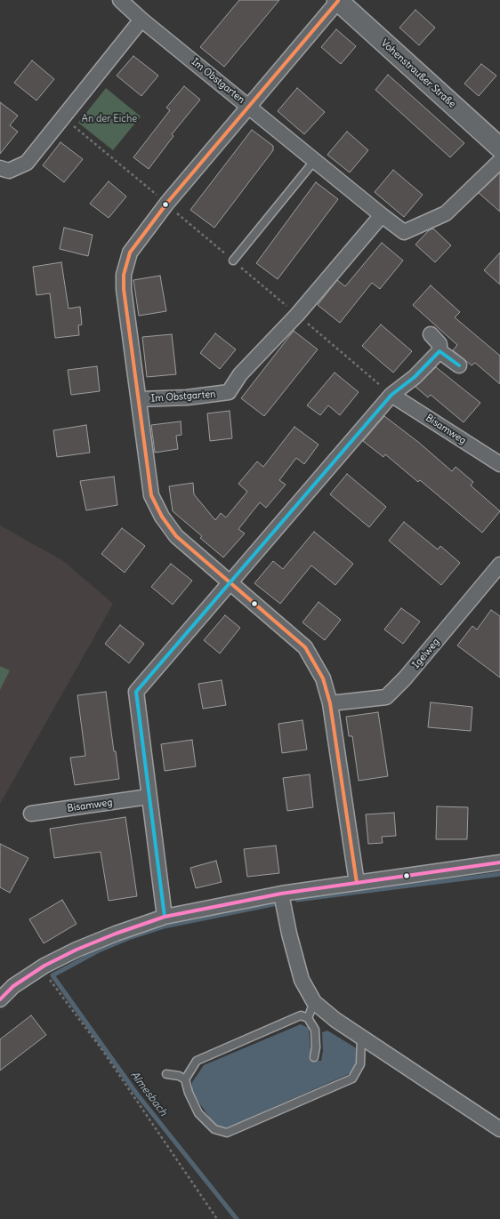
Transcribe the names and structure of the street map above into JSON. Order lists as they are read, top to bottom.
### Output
{
  "streets": {
    "main road": ["Vohenstraußer Straße"],
    "street": ["Im Obstgarten", "Bisamweg", "Igelweg"]
  },
  "water": ["Almesbach"],
  "parks": ["An der Eiche"]
}
